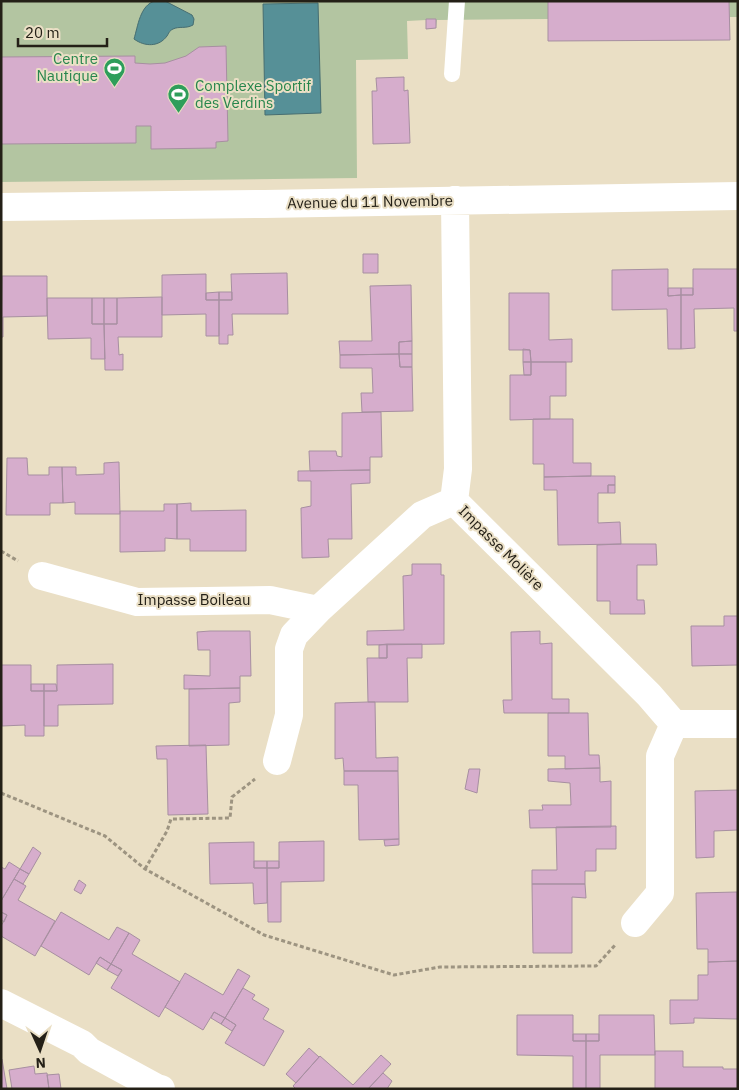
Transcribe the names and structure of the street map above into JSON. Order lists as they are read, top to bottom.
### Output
{
  "streets": {
    "street": ["Avenue du 11 Novembre", "Impasse Molière", "Impasse Boileau"]
  },
  "crossings": [
    ["Avenue du 11 Novembre", "Impasse Molière"]
  ],
  "places": {
    "sports": ["Centre Nautique", "Complexe Sportif des Verdins"]
  },
  "scale_bar": "20 m",
  "north": "bottom"
}
